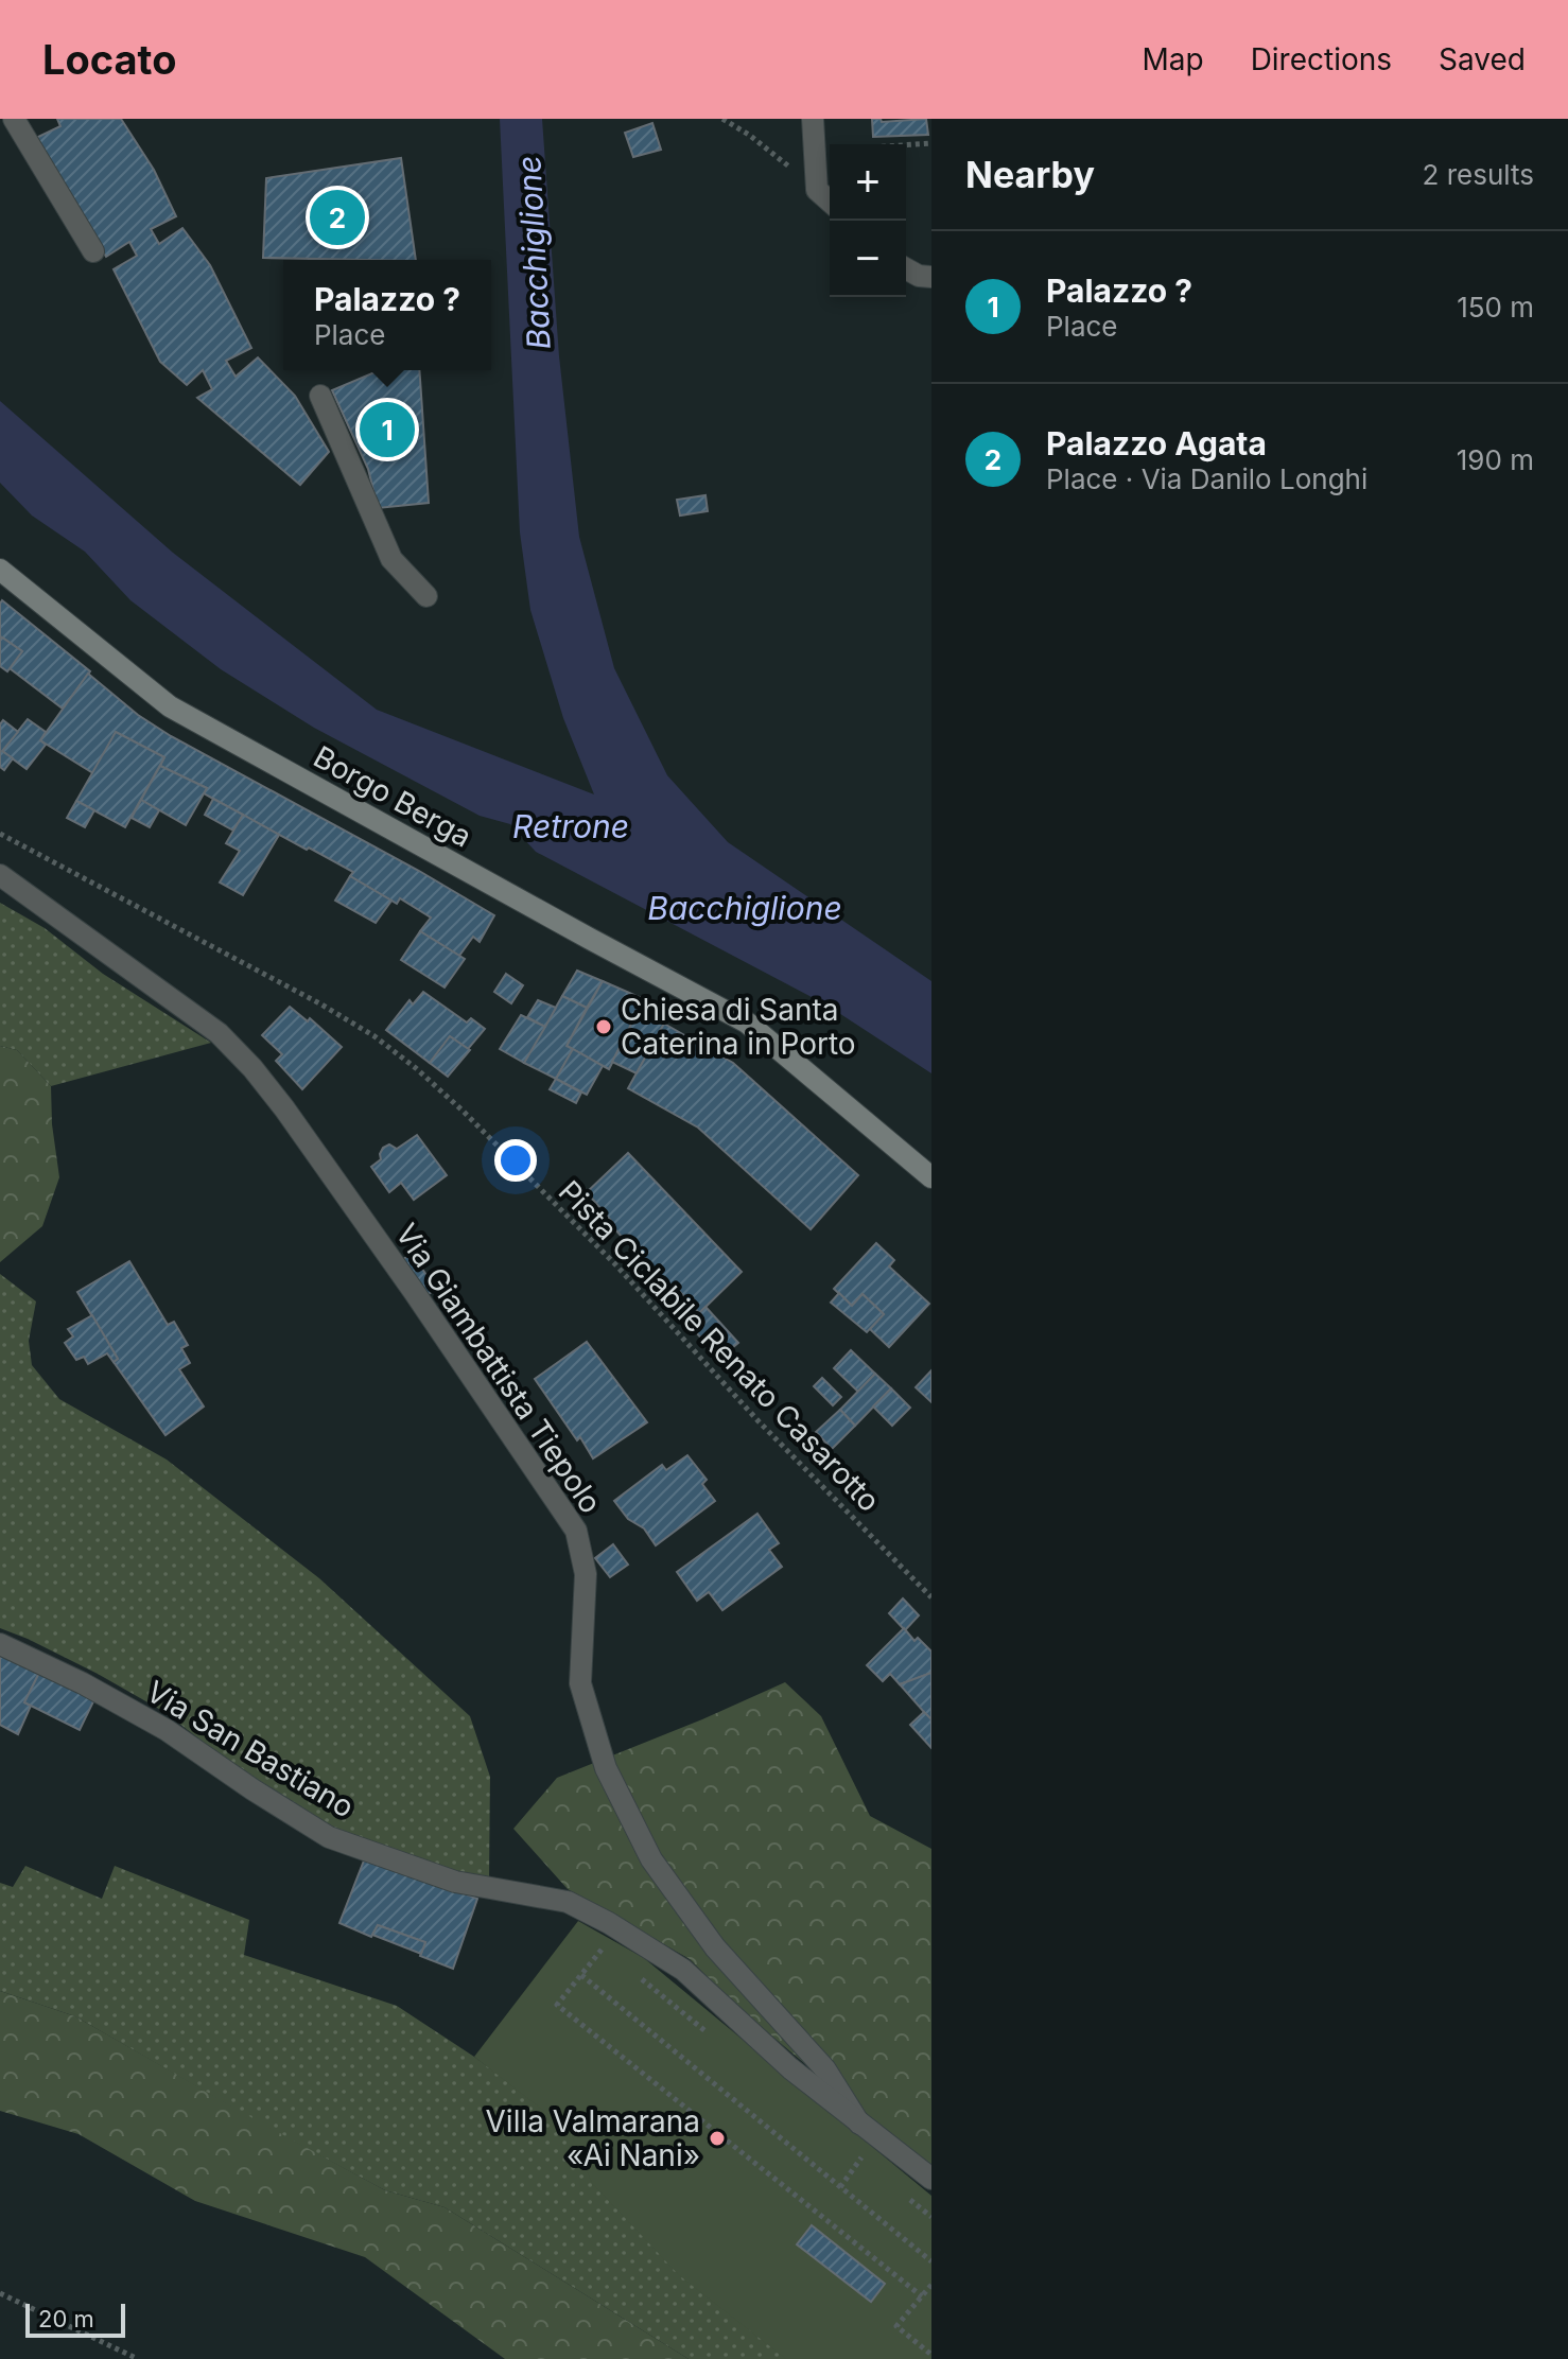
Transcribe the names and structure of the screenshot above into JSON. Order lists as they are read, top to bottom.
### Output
{
  "streets": {
    "main road": ["Borgo Berga"],
    "street": ["Via Giambattista Tiepolo", "Via San Bastiano"],
    "path": ["Pista Ciclabile Renato Casarotto"]
  },
  "crossings": [
    ["Via Giambattista Tiepolo", "Via San Bastiano"]
  ],
  "water": ["Bacchiglione", "Retrone"],
  "places": ["Chiesa di Santa Caterina in Porto", "Villa Valmarana «Ai Nani»"],
  "scale_bar": "20 m",
  "page": {
    "header": "Locato",
    "nav": ["Map", "Directions", "Saved"],
    "heading": ["Nearby", "2 results"],
    "map_buttons": ["+", "−"],
    "pins": ["2", "1"],
    "list": [
      {
        "mark": "1",
        "name": "Palazzo ?",
        "note": "Place",
        "value": "150 m"
      },
      {
        "mark": "2",
        "name": "Palazzo Agata",
        "note": "Place · Via Danilo Longhi",
        "value": "190 m"
      }
    ],
    "popup": ["Palazzo ?", "Place"],
    "scale": "20 m"
  }
}
